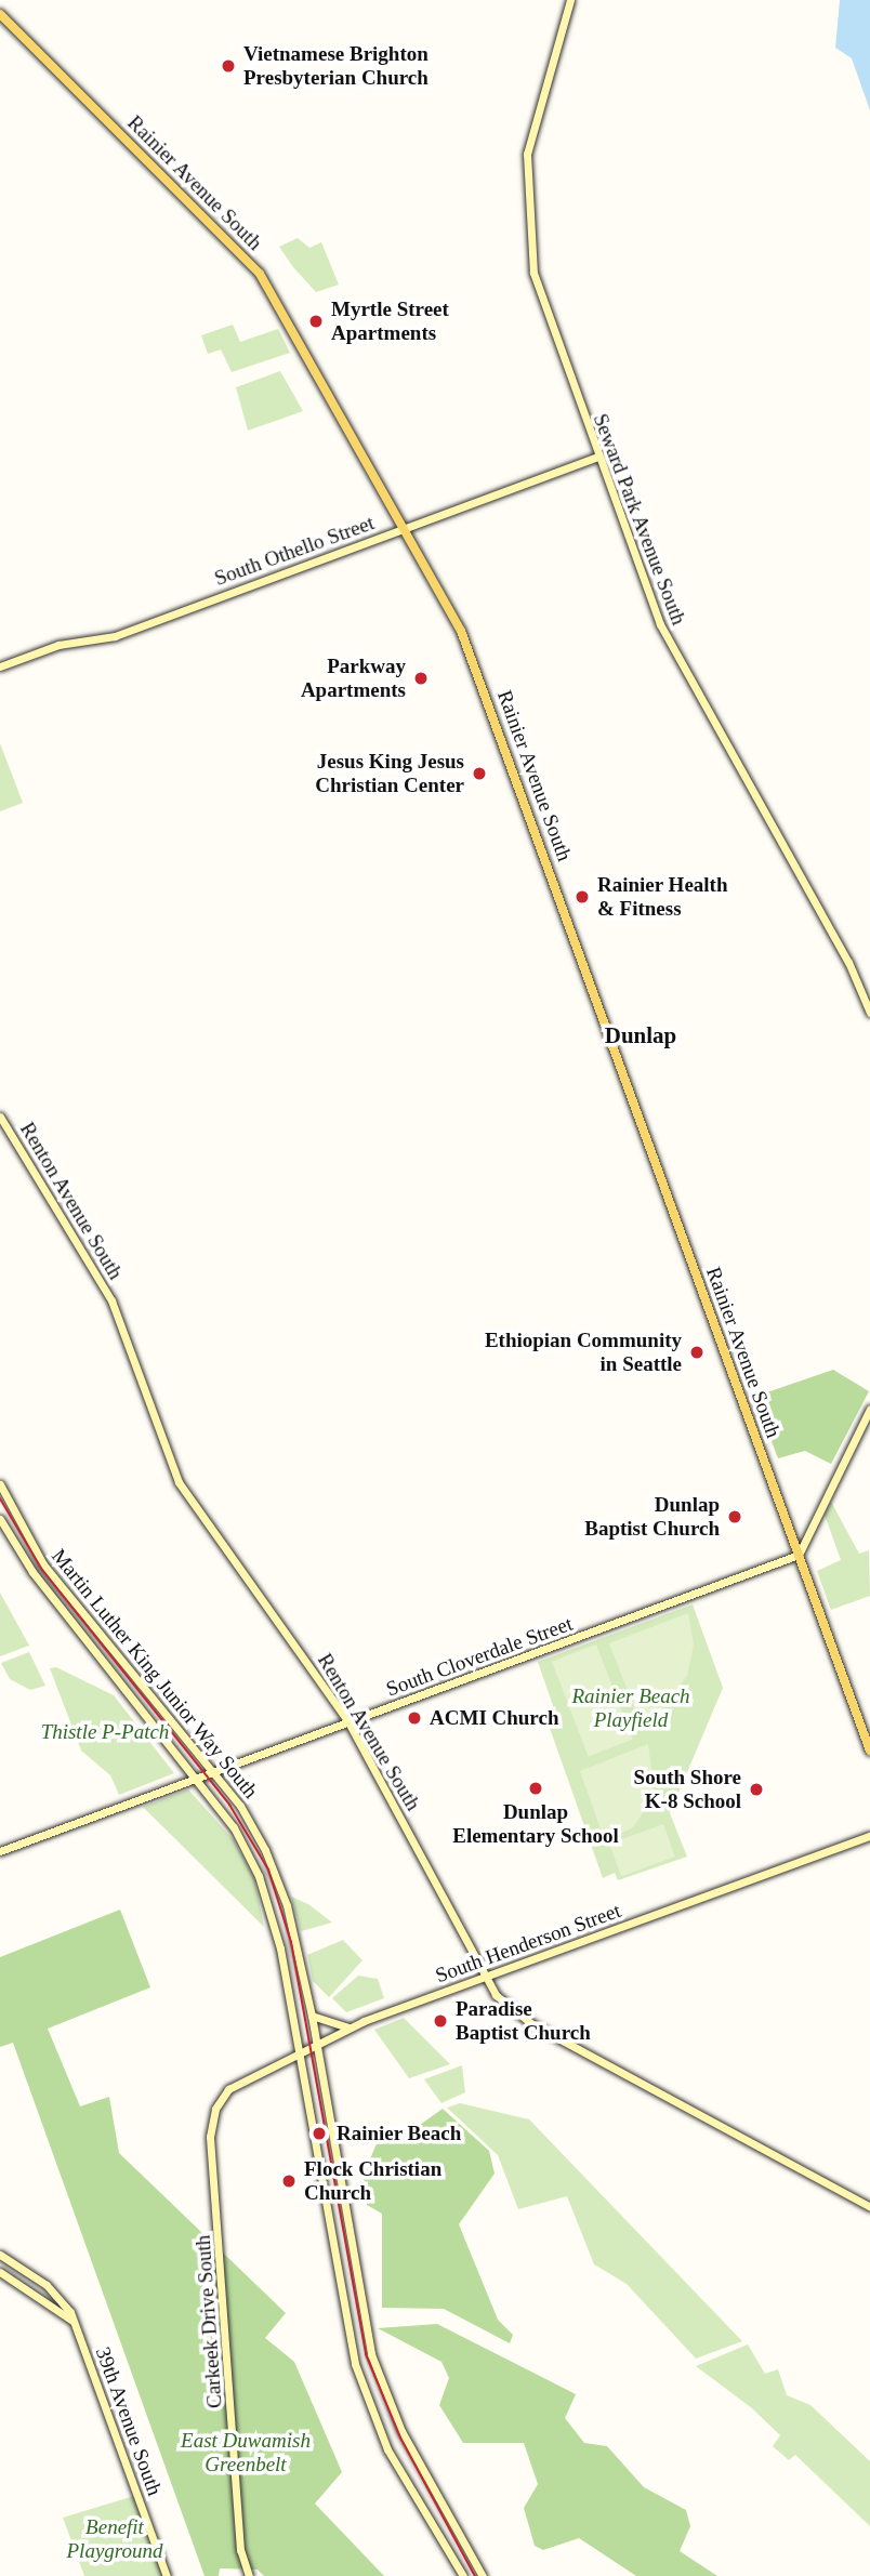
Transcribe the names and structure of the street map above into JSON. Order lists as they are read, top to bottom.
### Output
{
  "streets": {
    "main road": [
      "Rainier Avenue South",
      "Seward Park Avenue South",
      "South Othello Street",
      "Renton Avenue South",
      "South Cloverdale Street",
      "Martin Luther King Junior Way South",
      "South Henderson Street",
      "Carkeek Drive South",
      "39th Avenue South"
    ]
  },
  "crossings": [
    ["Rainier Avenue South", "South Othello Street"],
    ["Rainier Avenue South", "South Cloverdale Street"],
    ["Seward Park Avenue South", "South Othello Street"],
    ["Renton Avenue South", "South Cloverdale Street"],
    ["Renton Avenue South", "South Henderson Street"],
    ["South Cloverdale Street", "Martin Luther King Junior Way South"],
    ["Martin Luther King Junior Way South", "South Henderson Street"],
    ["South Henderson Street", "Carkeek Drive South"]
  ],
  "districts": ["Dunlap"],
  "parks": [
    "Rainier Beach Playfield",
    "Thistle P-Patch",
    "East Duwamish Greenbelt",
    "Benefit Playground"
  ],
  "places": [
    "Vietnamese Brighton Presbyterian Church",
    "Myrtle Street Apartments",
    "Parkway Apartments",
    "Jesus King Jesus Christian Center",
    "Rainier Health & Fitness",
    "Ethiopian Community in Seattle",
    "Dunlap Baptist Church",
    "ACMI Church",
    "Dunlap Elementary School",
    "South Shore K-8 School",
    "Paradise Baptist Church",
    "Rainier Beach",
    "Flock Christian Church"
  ]
}
